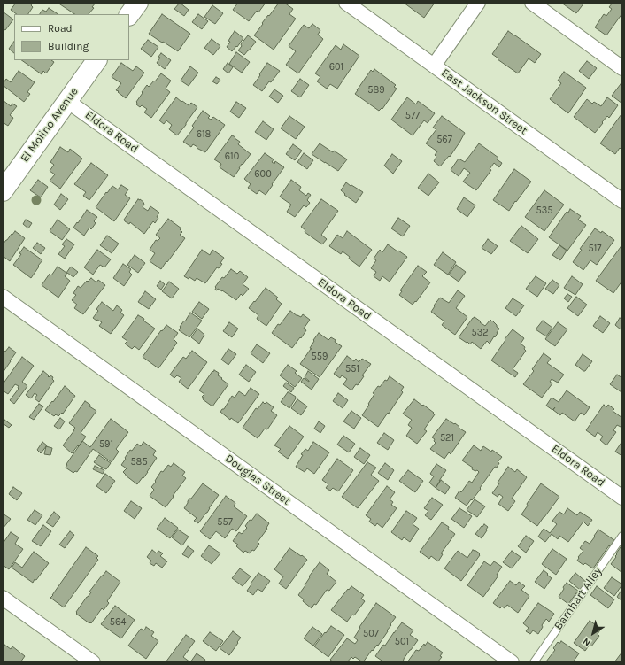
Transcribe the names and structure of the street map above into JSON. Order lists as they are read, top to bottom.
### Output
{
  "streets": {
    "street": [
      "East Jackson Street",
      "El Molino Avenue",
      "Eldora Road",
      "Douglas Street"
    ],
    "lane": ["Barnhart Alley"]
  },
  "crossings": [
    ["El Molino Avenue", "Eldora Road"]
  ],
  "house_numbers": [
    "601",
    "589",
    "577",
    "618",
    "567",
    "610",
    "600",
    "535",
    "517",
    "532",
    "559",
    "551",
    "521",
    "591",
    "585",
    "557",
    "564",
    "507",
    "501"
  ],
  "legend": ["Road", "Building"],
  "north": "bottom left"
}
